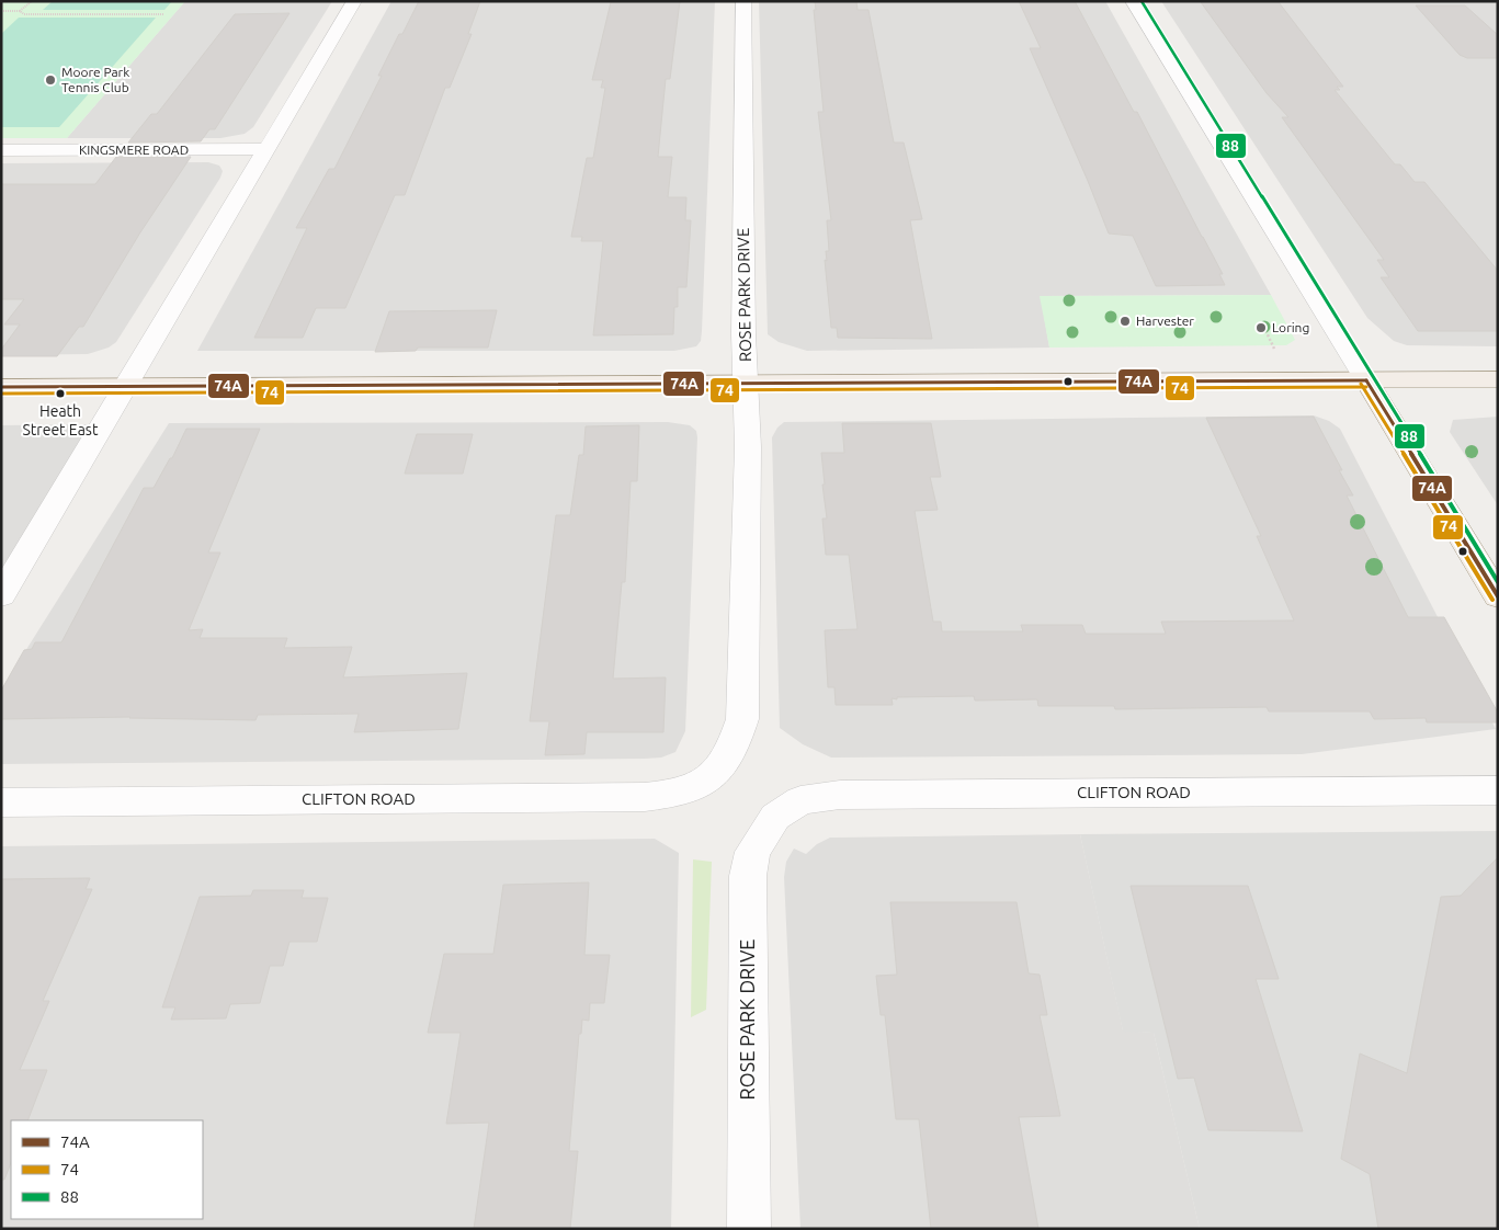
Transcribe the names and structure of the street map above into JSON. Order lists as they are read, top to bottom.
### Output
{
  "streets": {
    "street": ["KINGSMERE ROAD", "ROSE PARK DRIVE", "CLIFTON ROAD"]
  },
  "crossings": [
    ["ROSE PARK DRIVE", "CLIFTON ROAD"]
  ],
  "places": [
    "Moore Park Tennis Club",
    "Harvester",
    "Loring",
    "Heath Street East"
  ],
  "lines": ["transit line 88", "transit line 74A", "transit line 74"],
  "legend": ["74A", "74", "88"]
}
